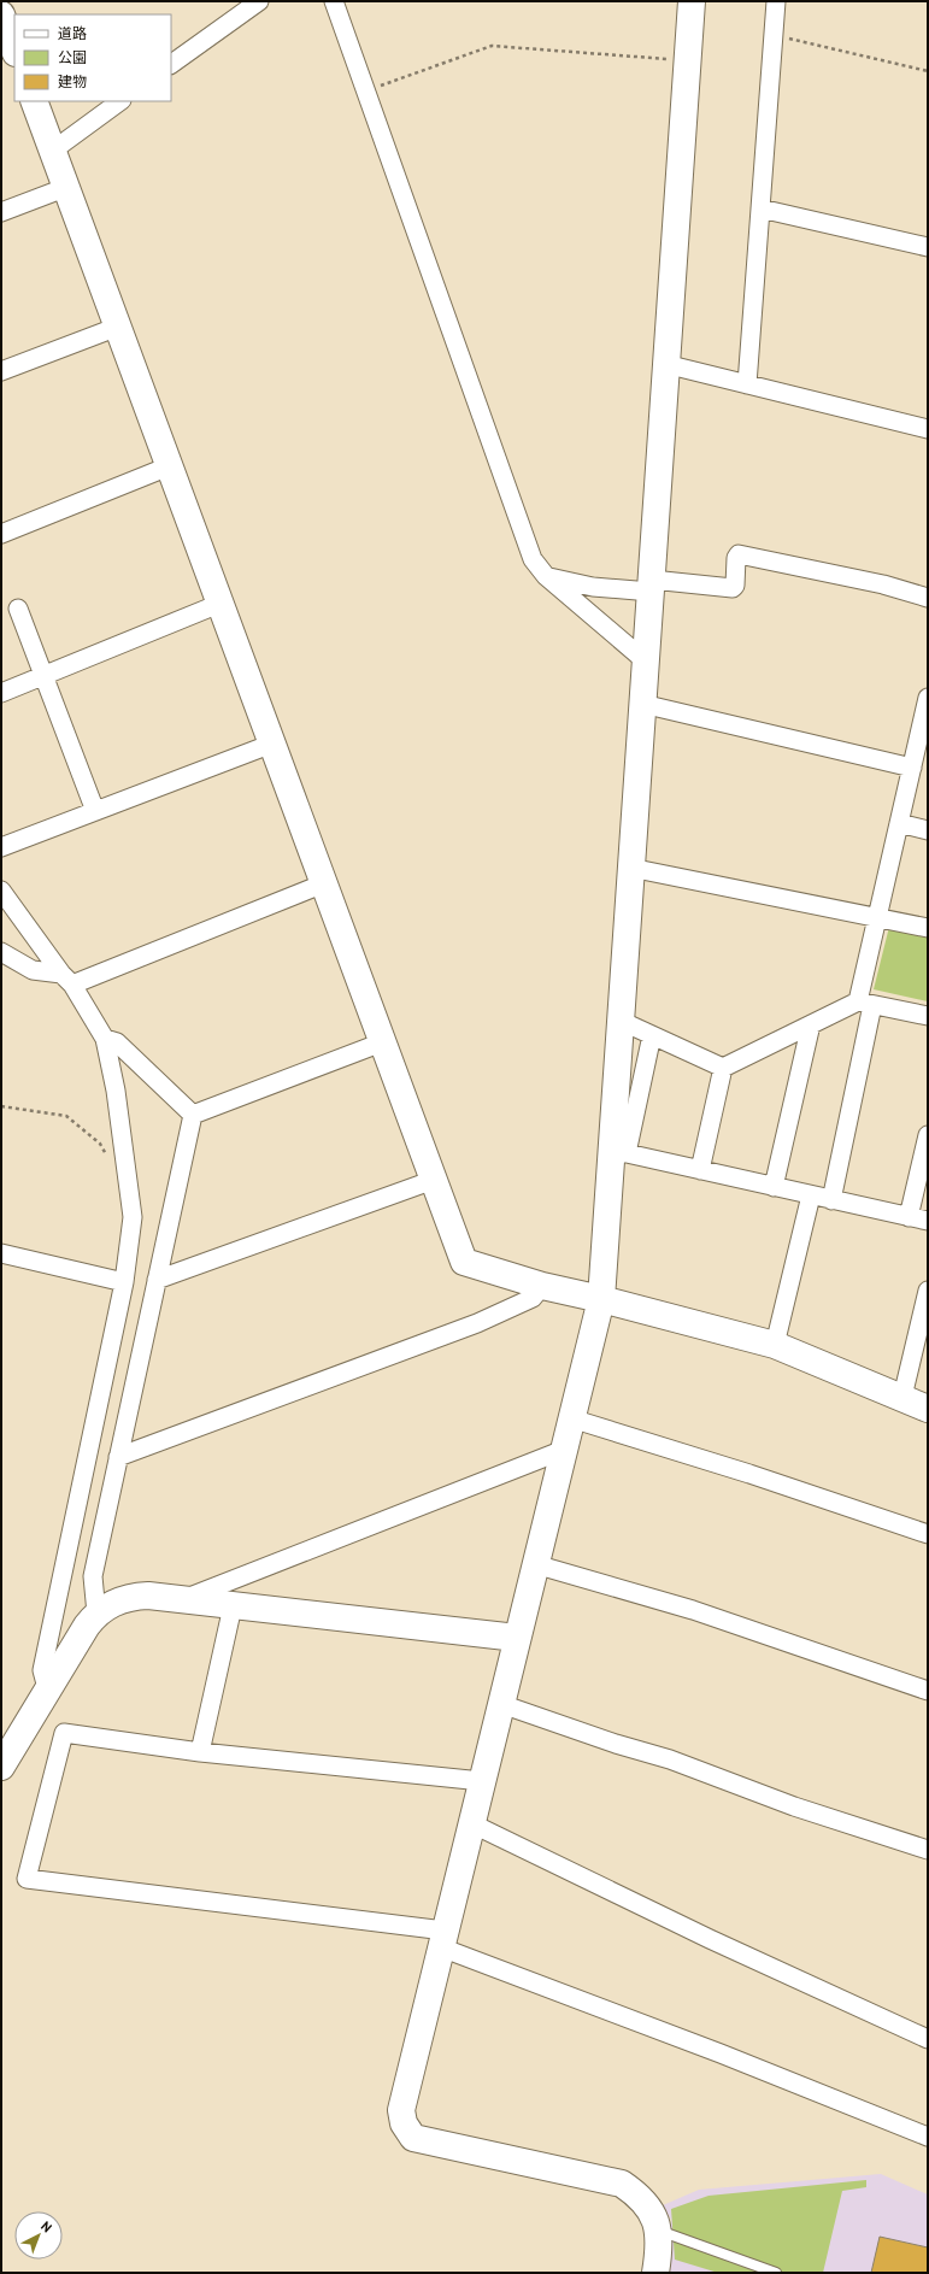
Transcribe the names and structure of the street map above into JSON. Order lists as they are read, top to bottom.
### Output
{
  "legend": ["道路", "公園", "建物"],
  "north": "top right"
}
